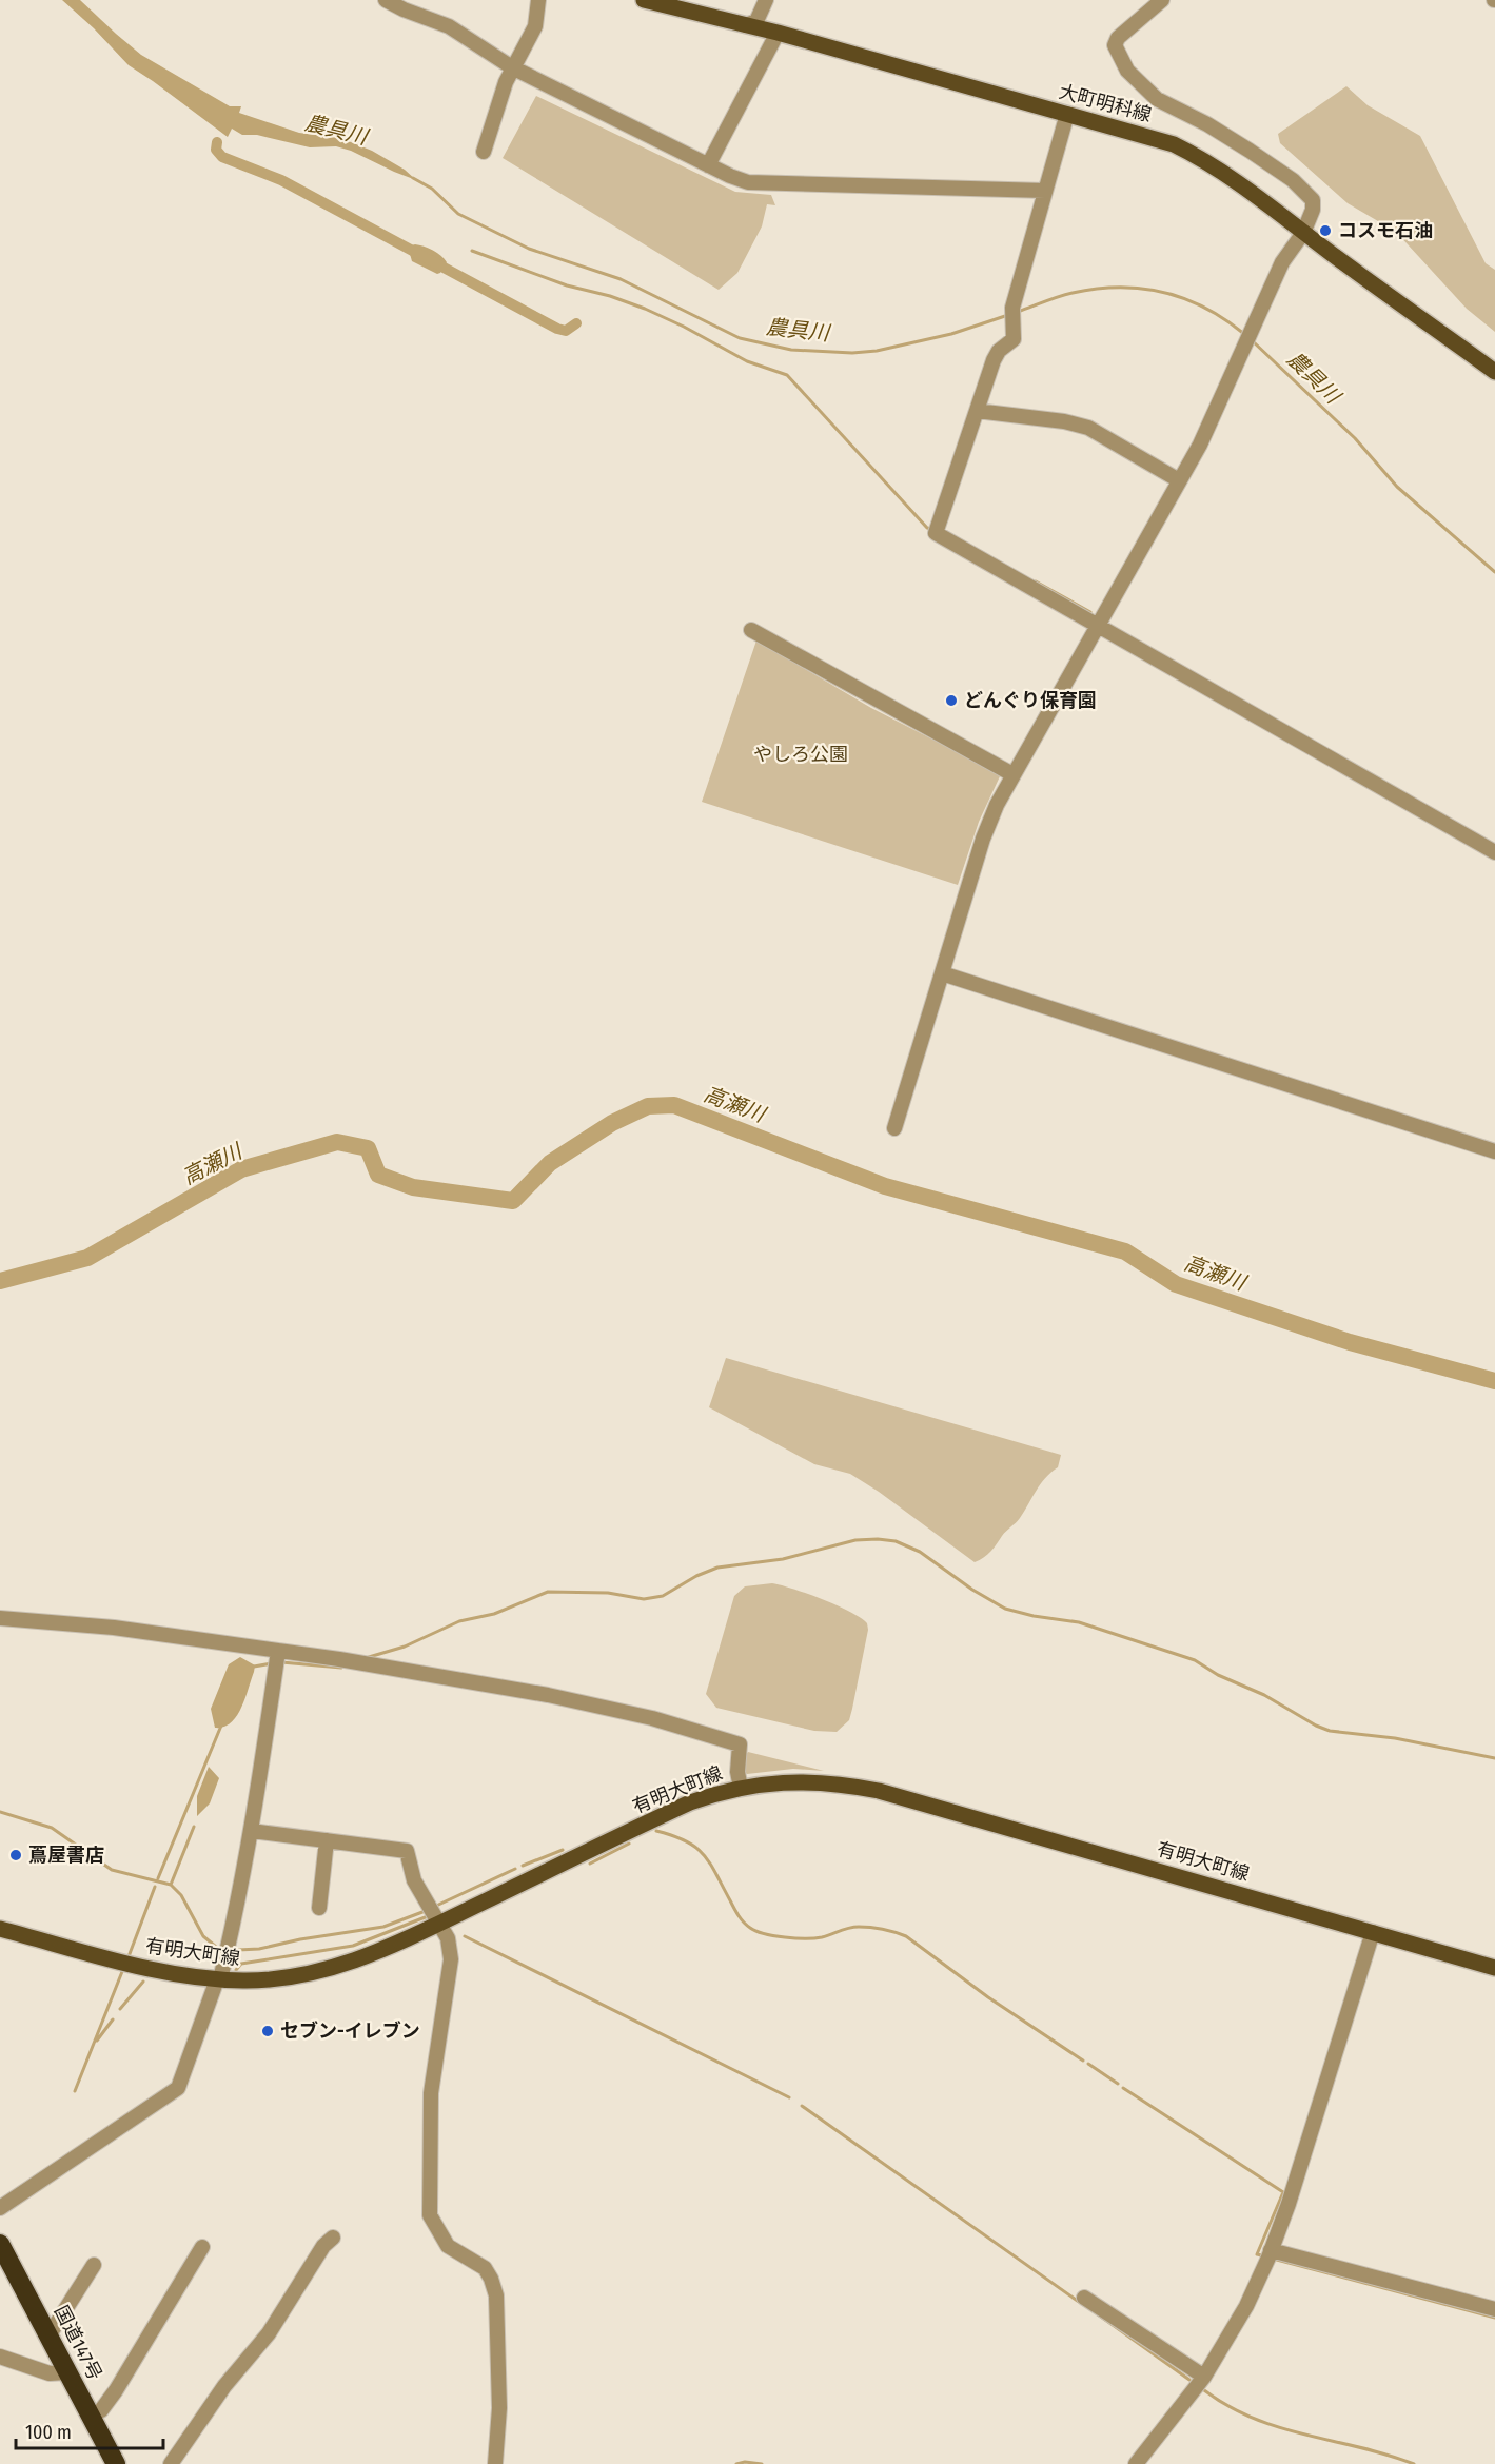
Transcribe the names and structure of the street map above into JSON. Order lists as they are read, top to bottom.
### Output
{
  "streets": {
    "highway": ["国道147号"],
    "main road": ["大町明科線", "有明大町線"]
  },
  "water": ["農具川", "高瀬川"],
  "parks": ["やしろ公園"],
  "places": [
    "コスモ石油",
    "どんぐり保育園",
    "蔦屋書店",
    "セブン-イレブン"
  ],
  "scale_bar": "100 m"
}
